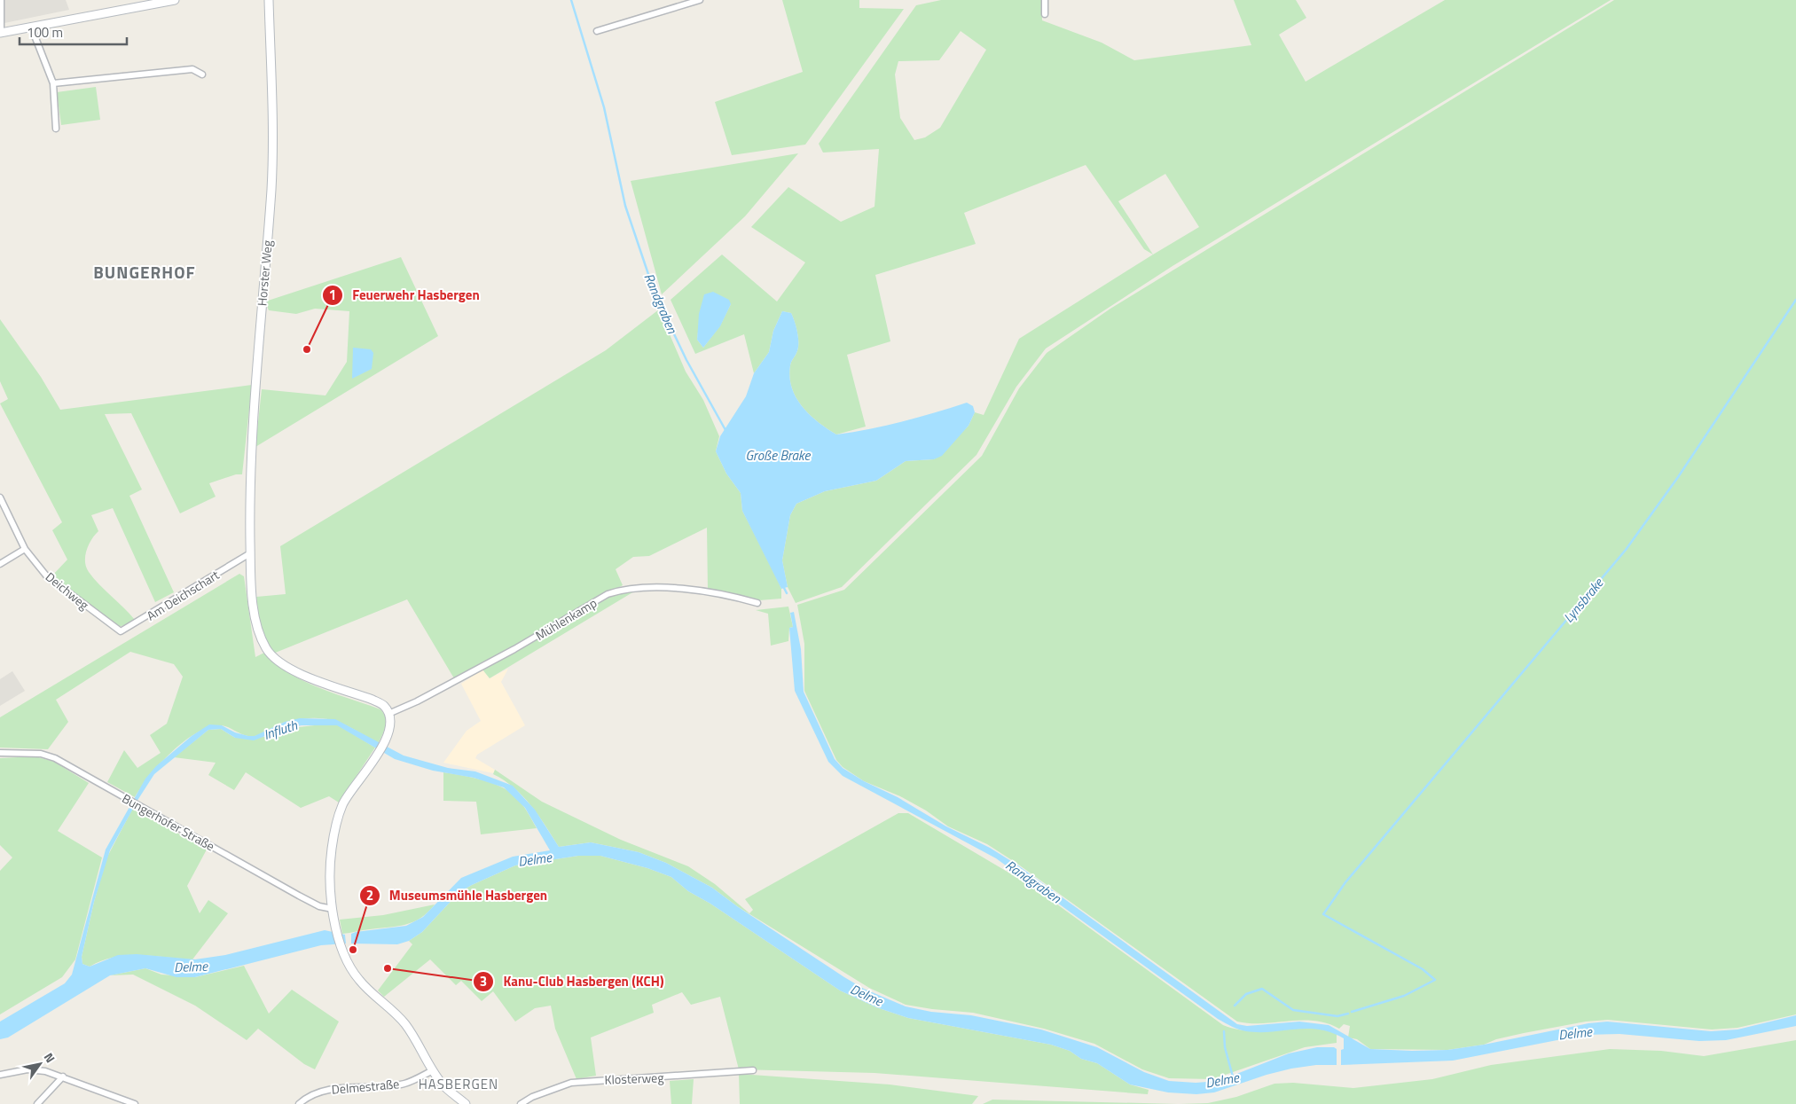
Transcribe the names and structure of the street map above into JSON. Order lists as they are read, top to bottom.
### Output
{
  "streets": {
    "street": [
      "Horster Weg",
      "Deichweg",
      "Am Deichschart",
      "Mühlenkamp",
      "Bungerhofer Straße",
      "Klosterweg",
      "Delmestraße"
    ]
  },
  "crossings": [
    ["Horster Weg", "Am Deichschart"],
    ["Deichweg", "Am Deichschart"]
  ],
  "districts": ["BUNGERHOF", "HASBERGEN"],
  "water": [
    "Randgraben",
    "Große Brake",
    "Lynsbrake",
    "Influth",
    "Delme"
  ],
  "places": ["Feuerwehr Hasbergen", "Museumsmühle Hasbergen", "Kanu-Club Hasbergen (KCH)"],
  "scale_bar": "100 m",
  "north": "top right"
}
